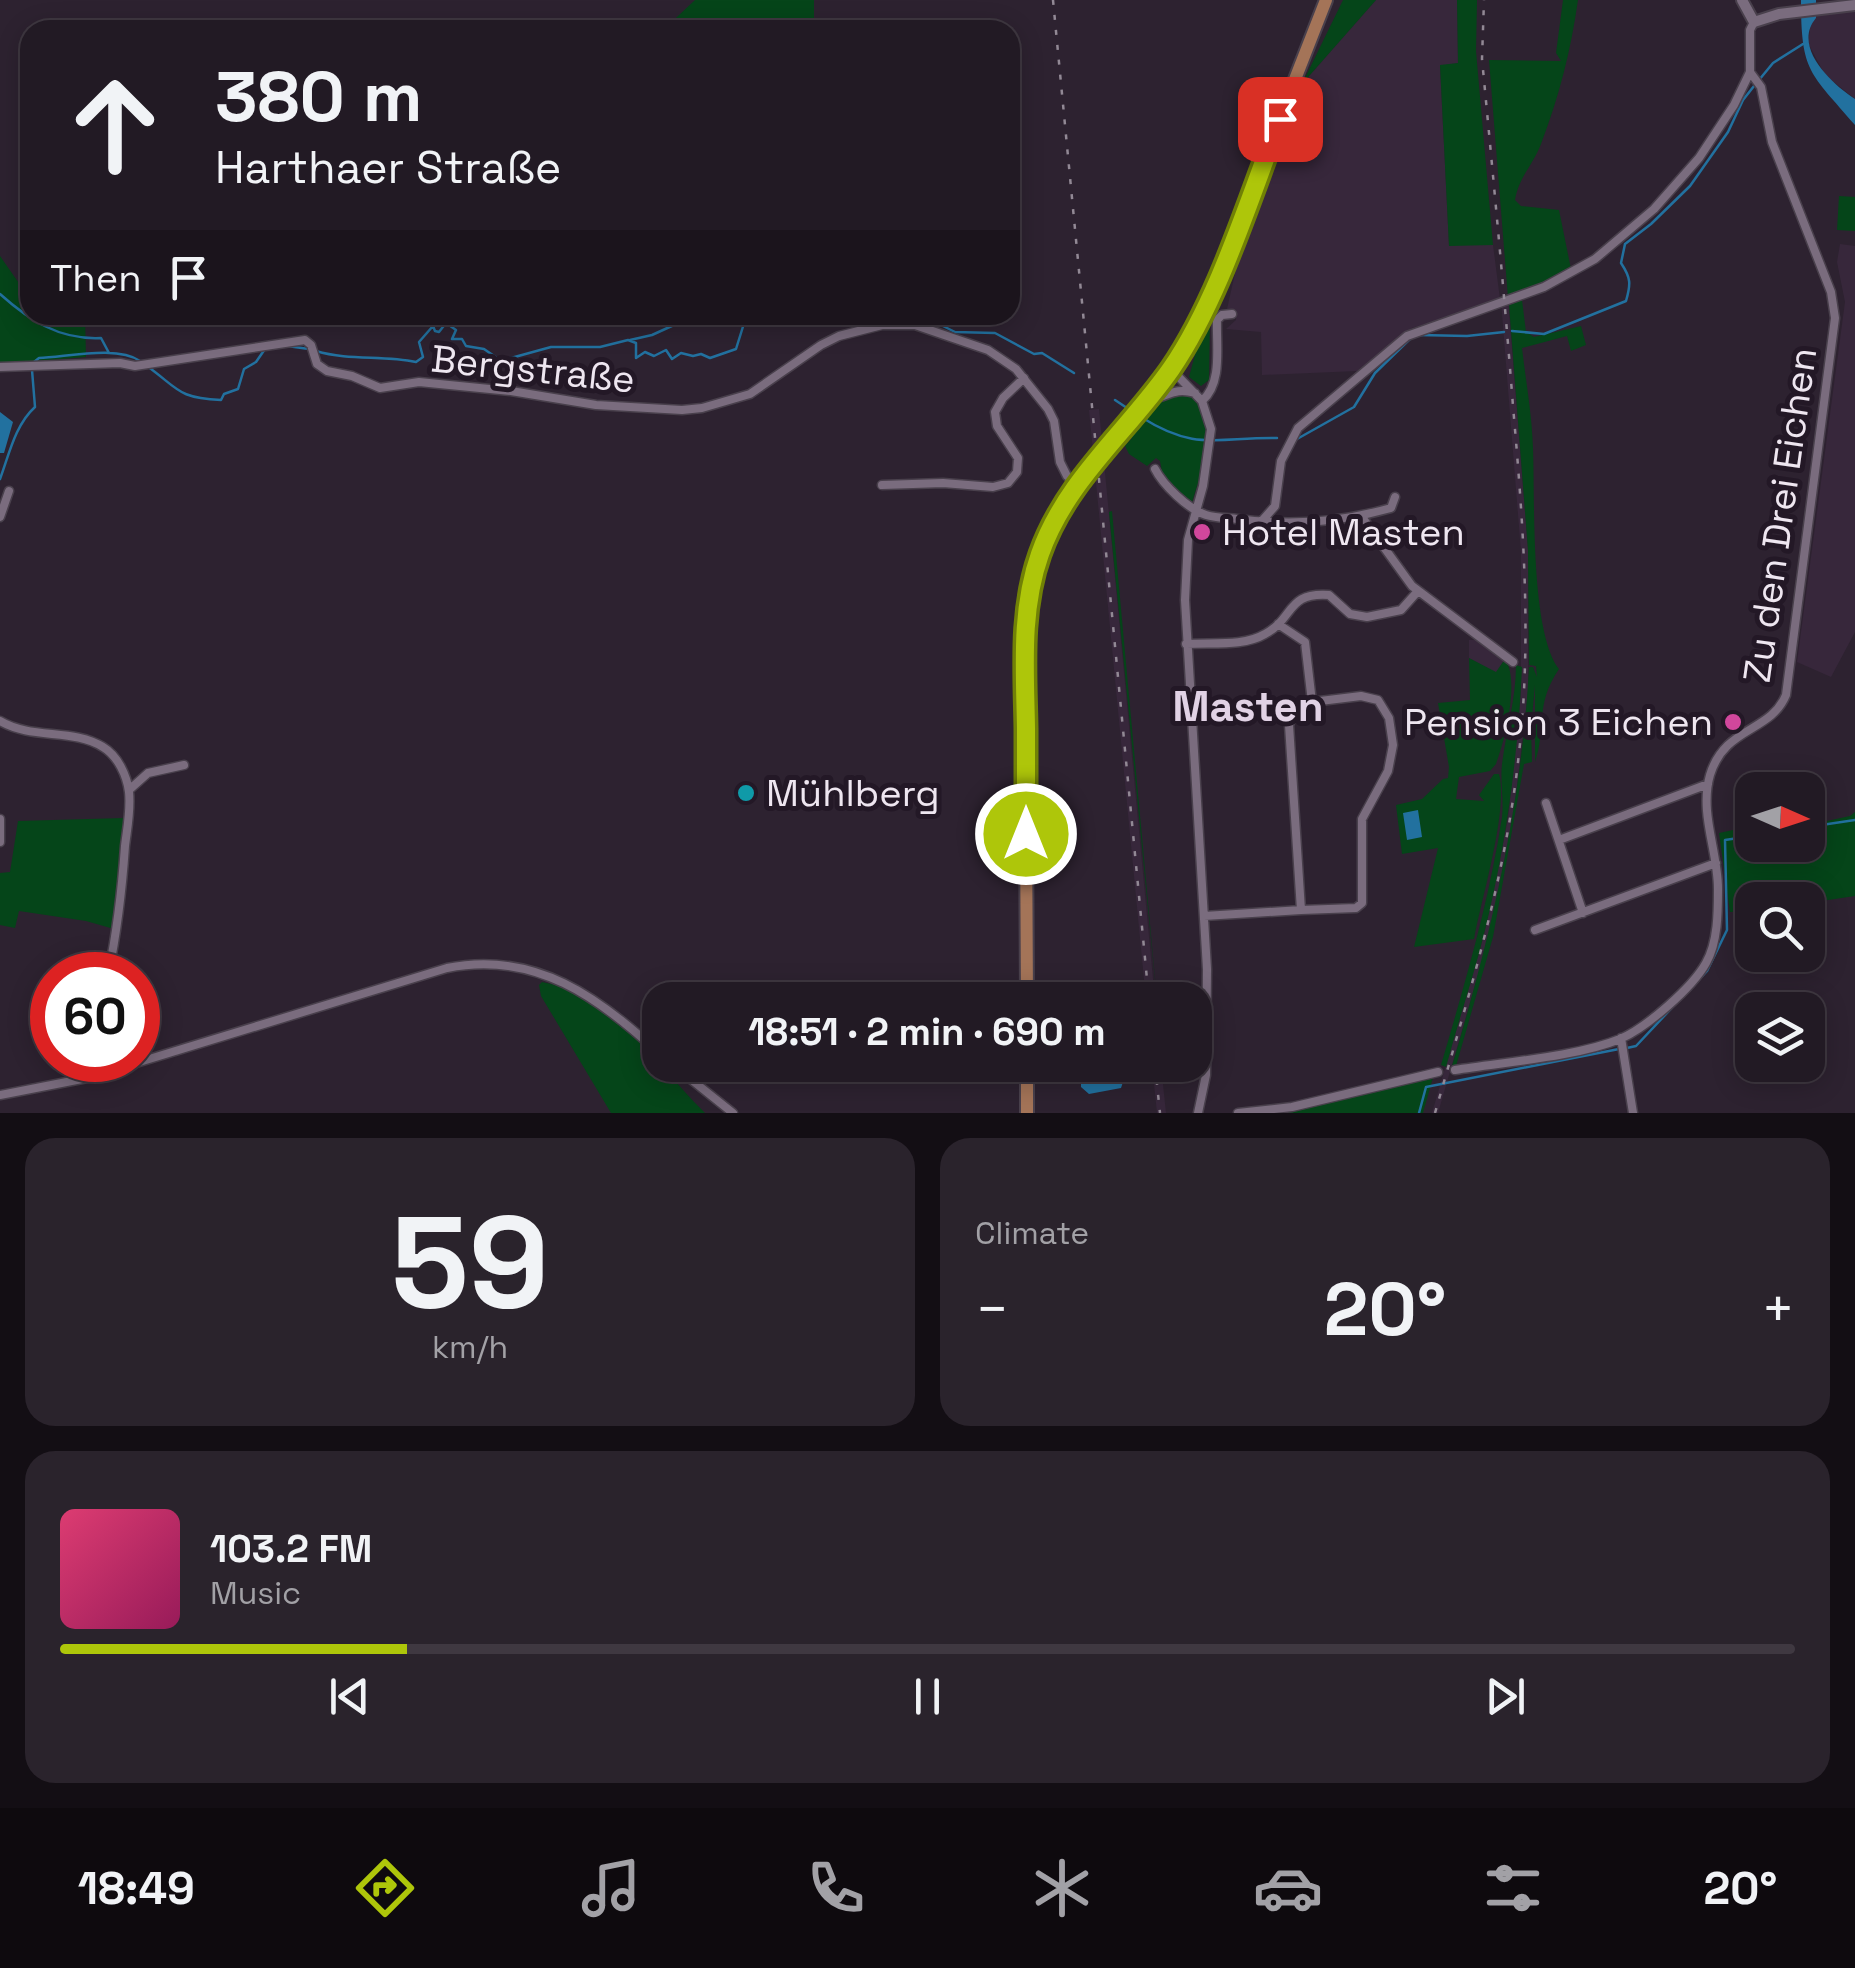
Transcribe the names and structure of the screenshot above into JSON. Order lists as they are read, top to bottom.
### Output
{
  "streets": {
    "street": ["Bergstraße", "Zu den Drei Eichen"]
  },
  "districts": ["Masten"],
  "places": ["Hotel Masten", "Pension 3 Eichen", "Mühlberg"],
  "north": "right",
  "page": {
    "turn": ["380 m", "Harthaer Straße"],
    "then": "Then",
    "limit": "60",
    "trip": "18:51 · 2 min · 690 m",
    "tile": [
      ["59", "km/h"],
      "Climate"
    ],
    "heat": ["−", "20°", "+"],
    "song": ["103.2 FM", "Music"],
    "tabs": ["18:49", "20°"]
  }
}
